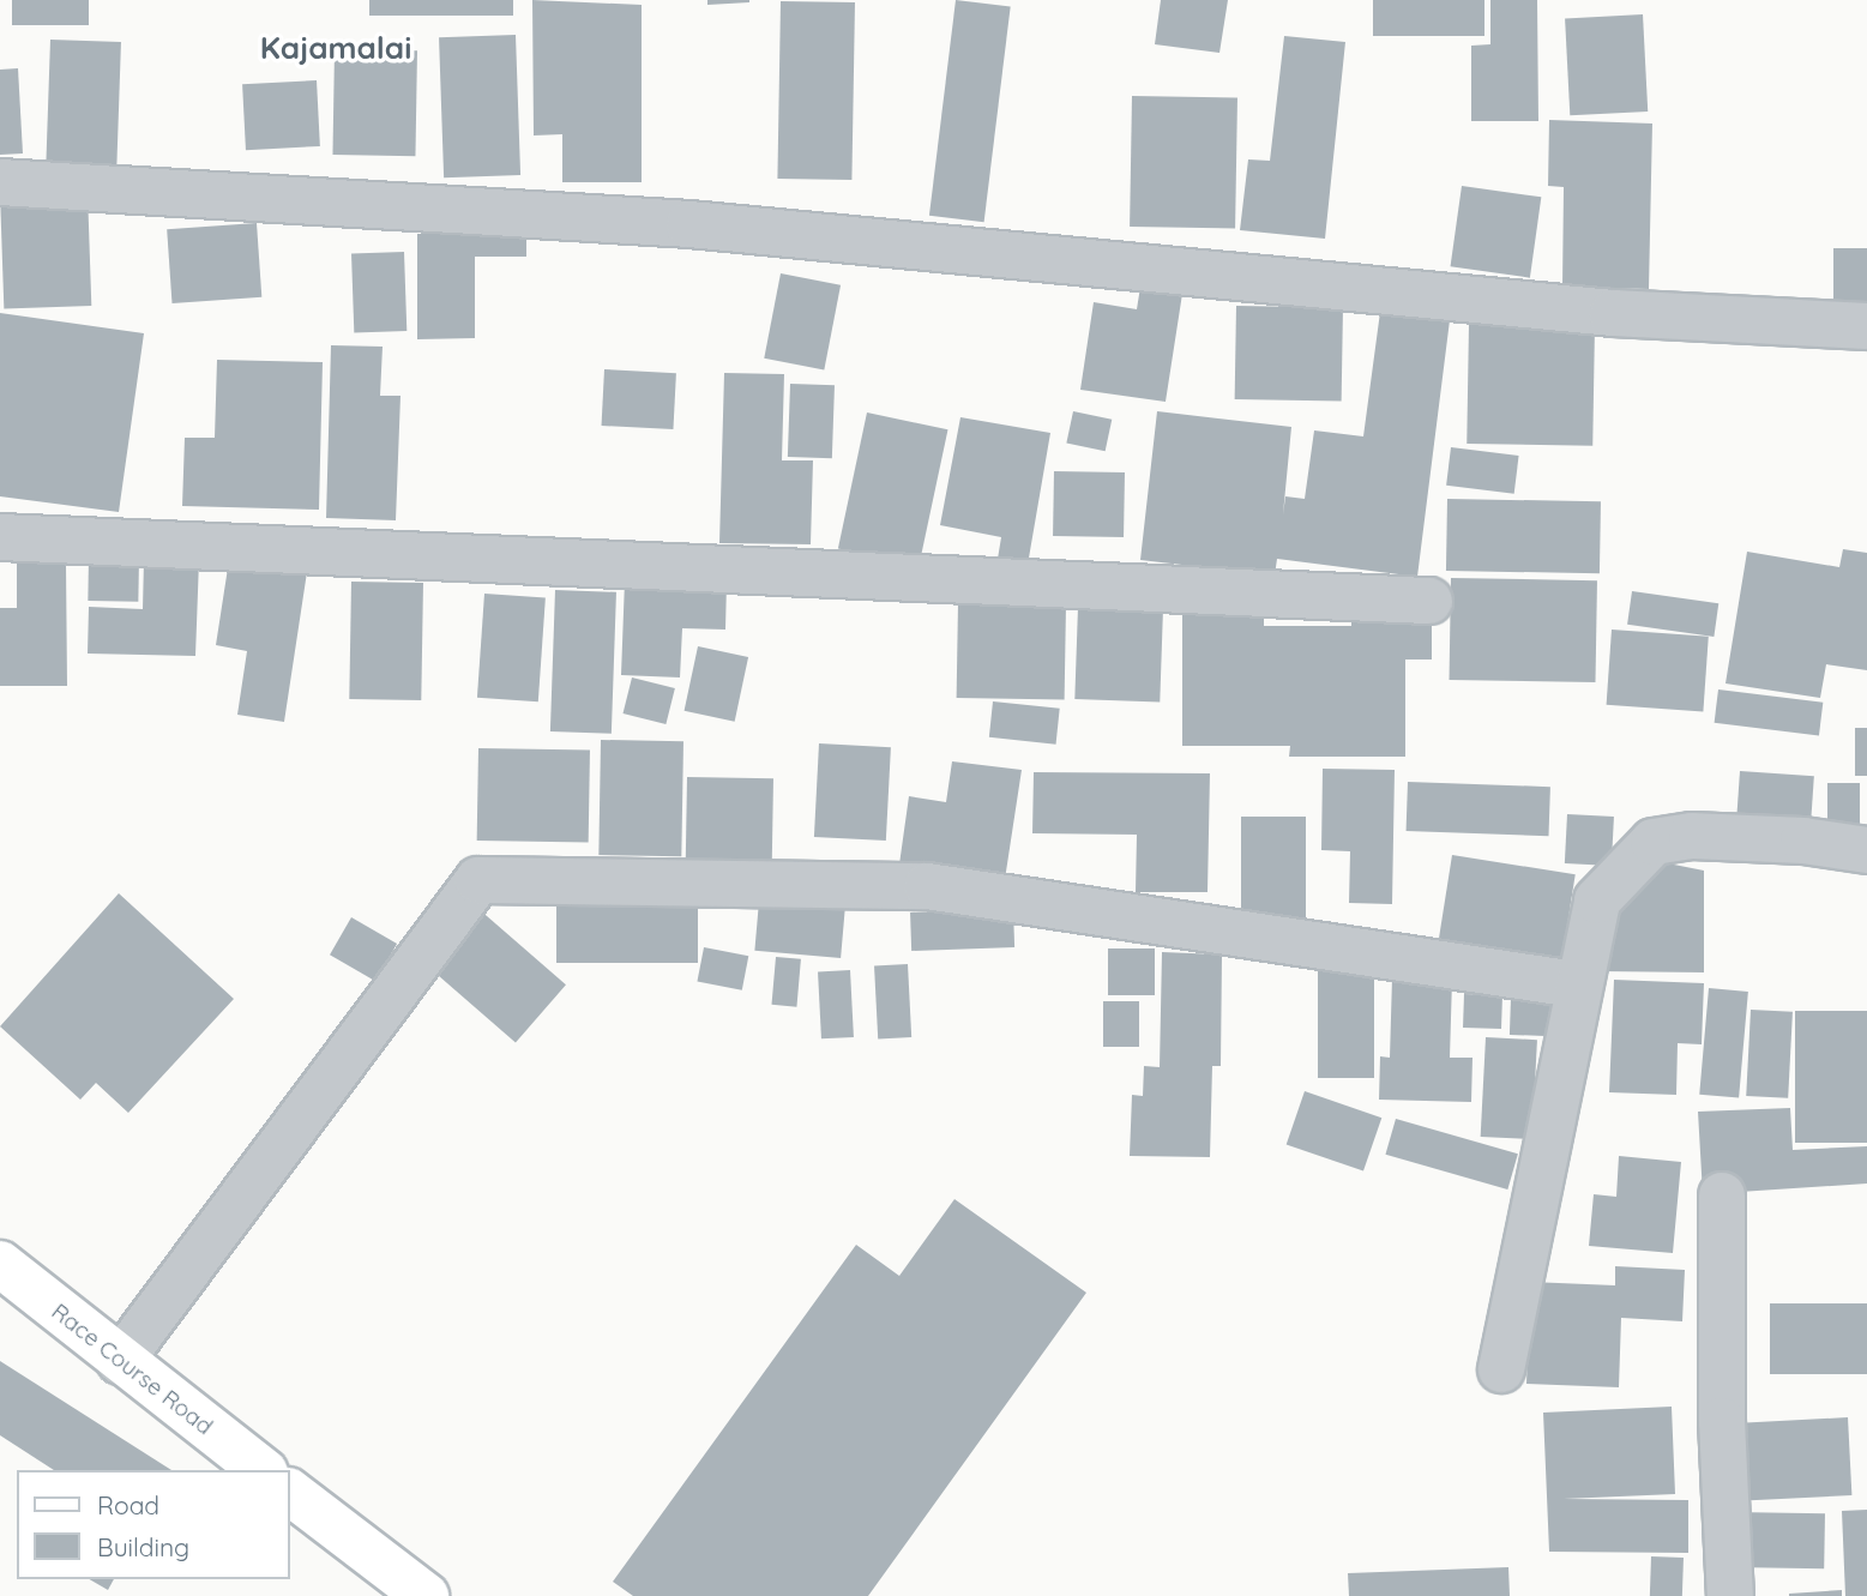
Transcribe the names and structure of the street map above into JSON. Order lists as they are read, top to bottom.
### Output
{
  "streets": {
    "main road": ["Race Course Road"]
  },
  "districts": ["Kajamalai"],
  "legend": ["Road", "Building"]
}
